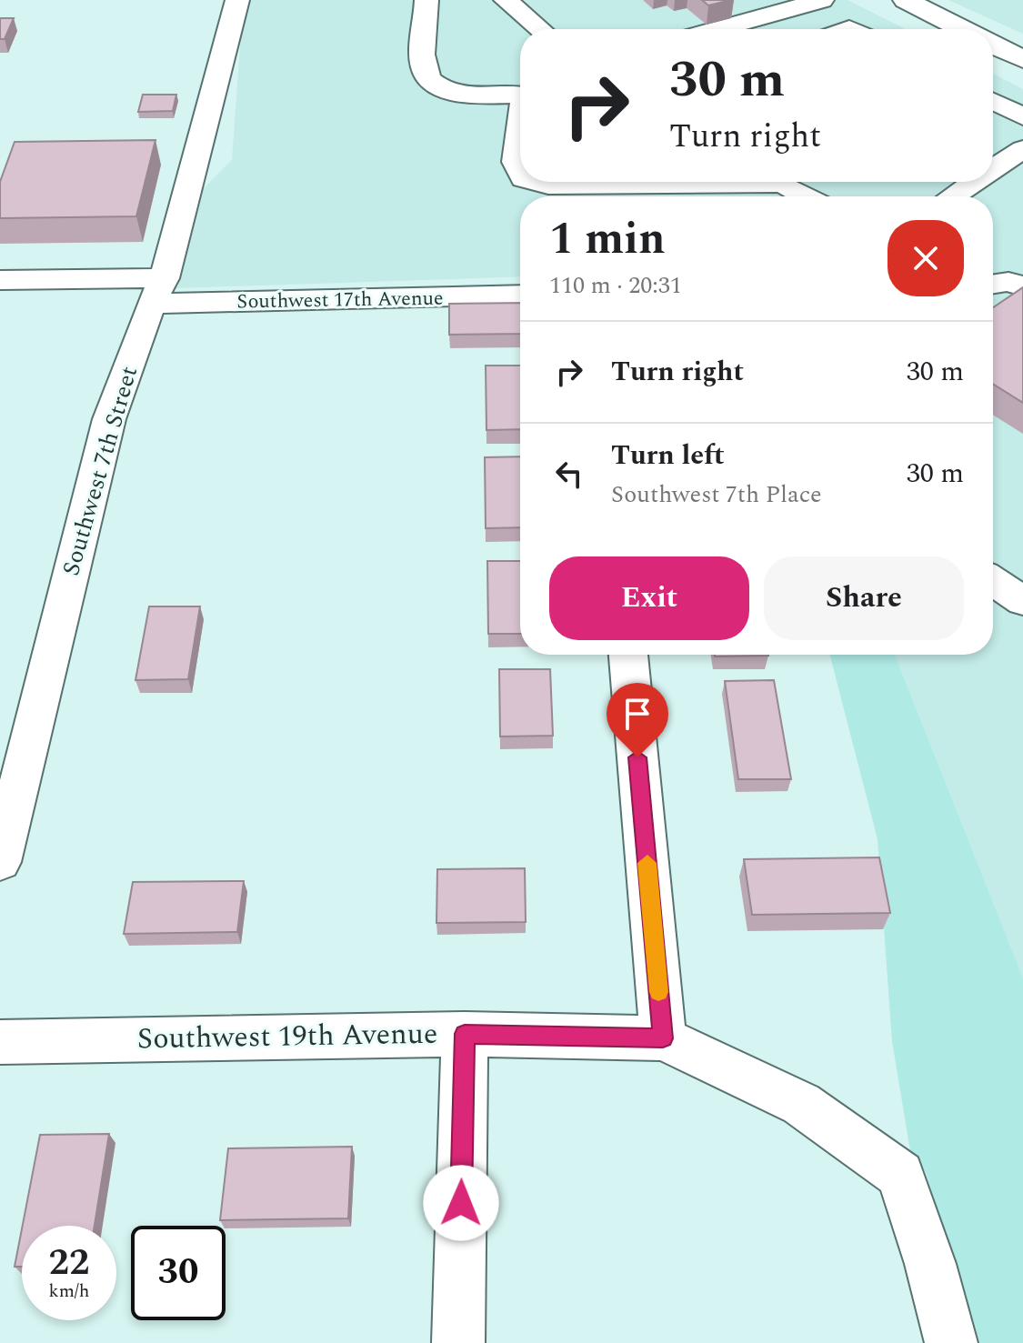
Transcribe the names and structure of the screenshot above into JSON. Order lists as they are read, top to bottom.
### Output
{
  "streets": {
    "street": ["Southwest 17th Avenue", "Southwest 7th Street", "Southwest 19th Avenue"]
  },
  "crossings": [
    ["Southwest 17th Avenue", "Southwest 7th Street"]
  ],
  "page": {
    "turn": ["30 m", "Turn right"],
    "heading": ["1 min", "110 m · 20:31"],
    "list": [
      {
        "name": "Turn right",
        "value": "30 m"
      },
      {
        "name": "Turn left",
        "note": "Southwest 7th Place",
        "value": "30 m"
      }
    ],
    "buttons": ["Exit", "Share"],
    "speed": "22 km/h",
    "limit": "30"
  }
}
